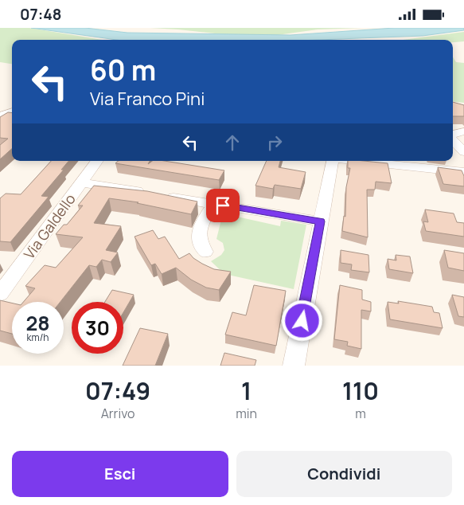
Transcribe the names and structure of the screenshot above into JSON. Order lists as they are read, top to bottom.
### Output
{
  "streets": {
    "street": ["Via Galdello"]
  },
  "page": {
    "status": "07:48",
    "turn": ["60 m", "Via Franco Pini"],
    "speed": "28 km/h",
    "limit": "30",
    "eta": [
      "07:49",
      "Arrivo",
      "1",
      "min",
      "110",
      "m"
    ],
    "buttons": ["Esci", "Condividi"]
  }
}
